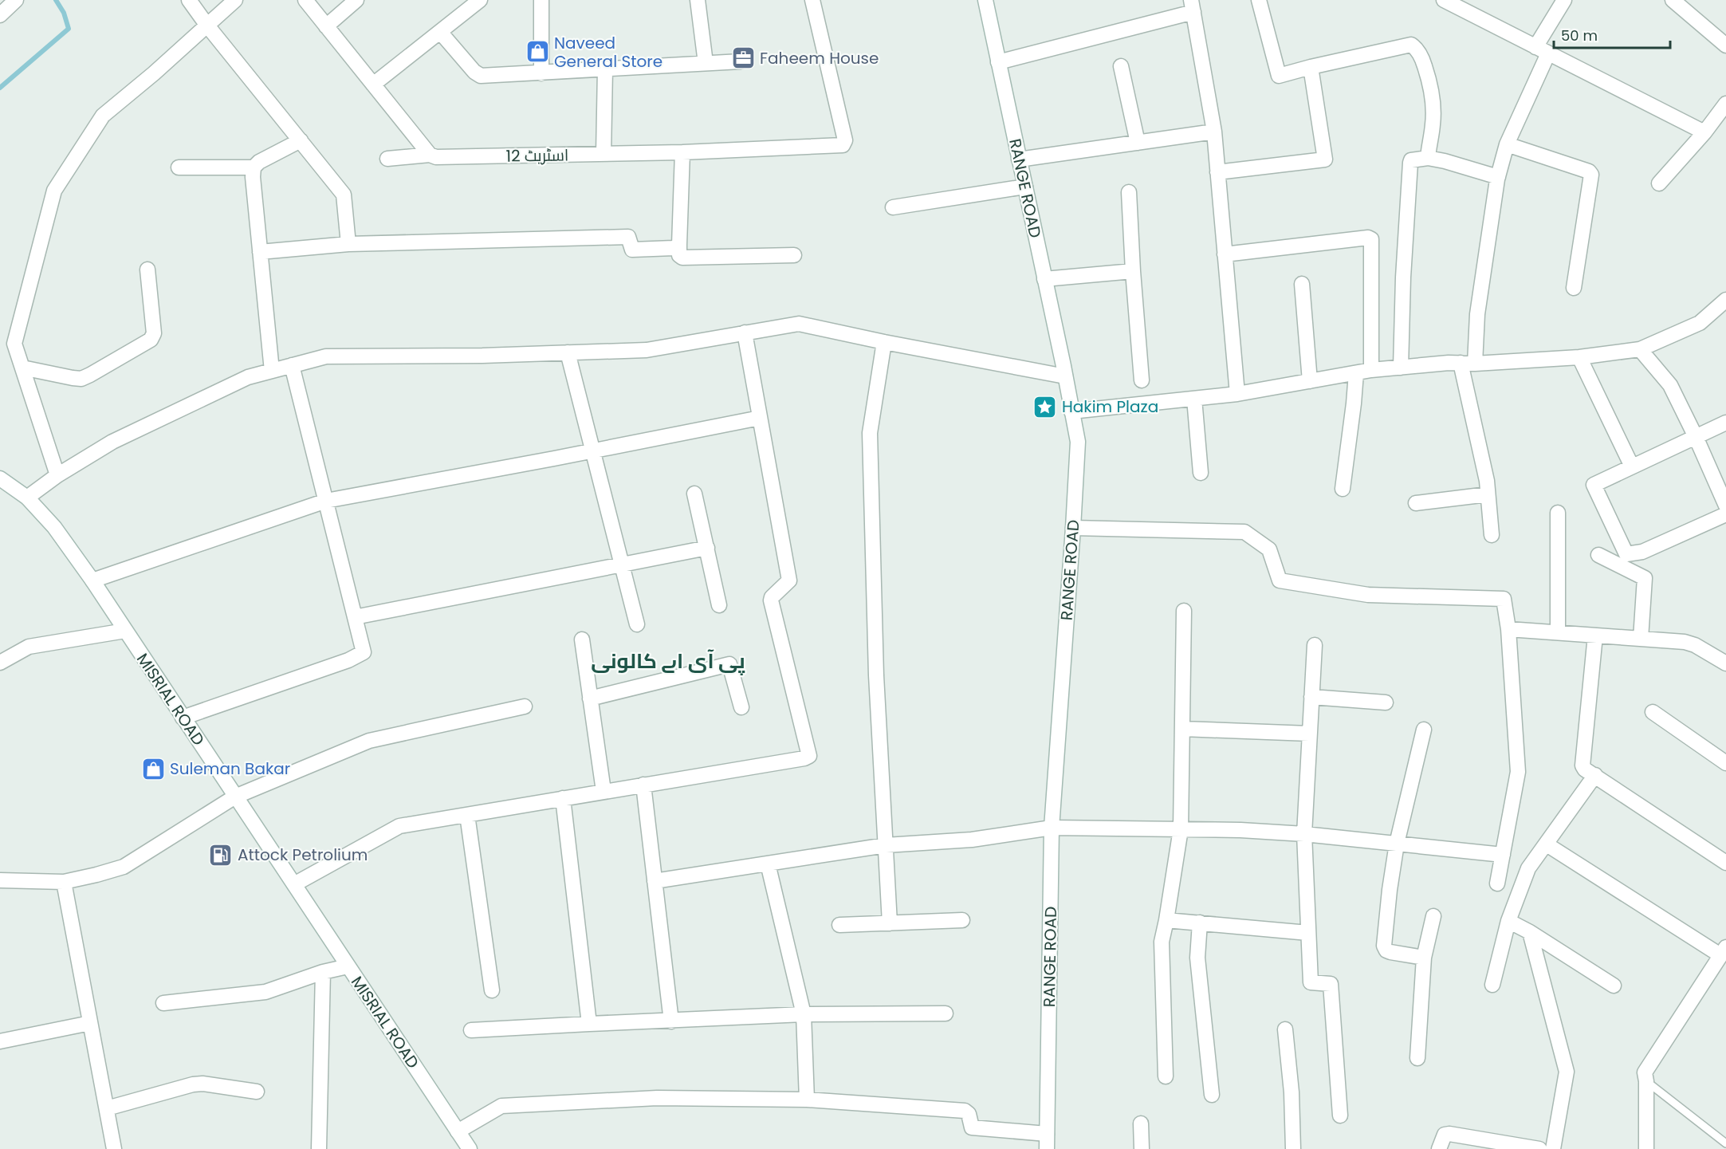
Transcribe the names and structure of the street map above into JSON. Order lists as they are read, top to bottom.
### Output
{
  "streets": {
    "street": ["اسٹریٹ 12", "RANGE ROAD", "MISRIAL ROAD"]
  },
  "districts": ["پی آی اے کالونی"],
  "places": {
    "shop": ["Naveed General Store", "Suleman Bakar"],
    "office": ["Faheem House"],
    "place": ["Hakim Plaza"],
    "fuel station": ["Attock Petrolium"]
  },
  "scale_bar": "50 m"
}
